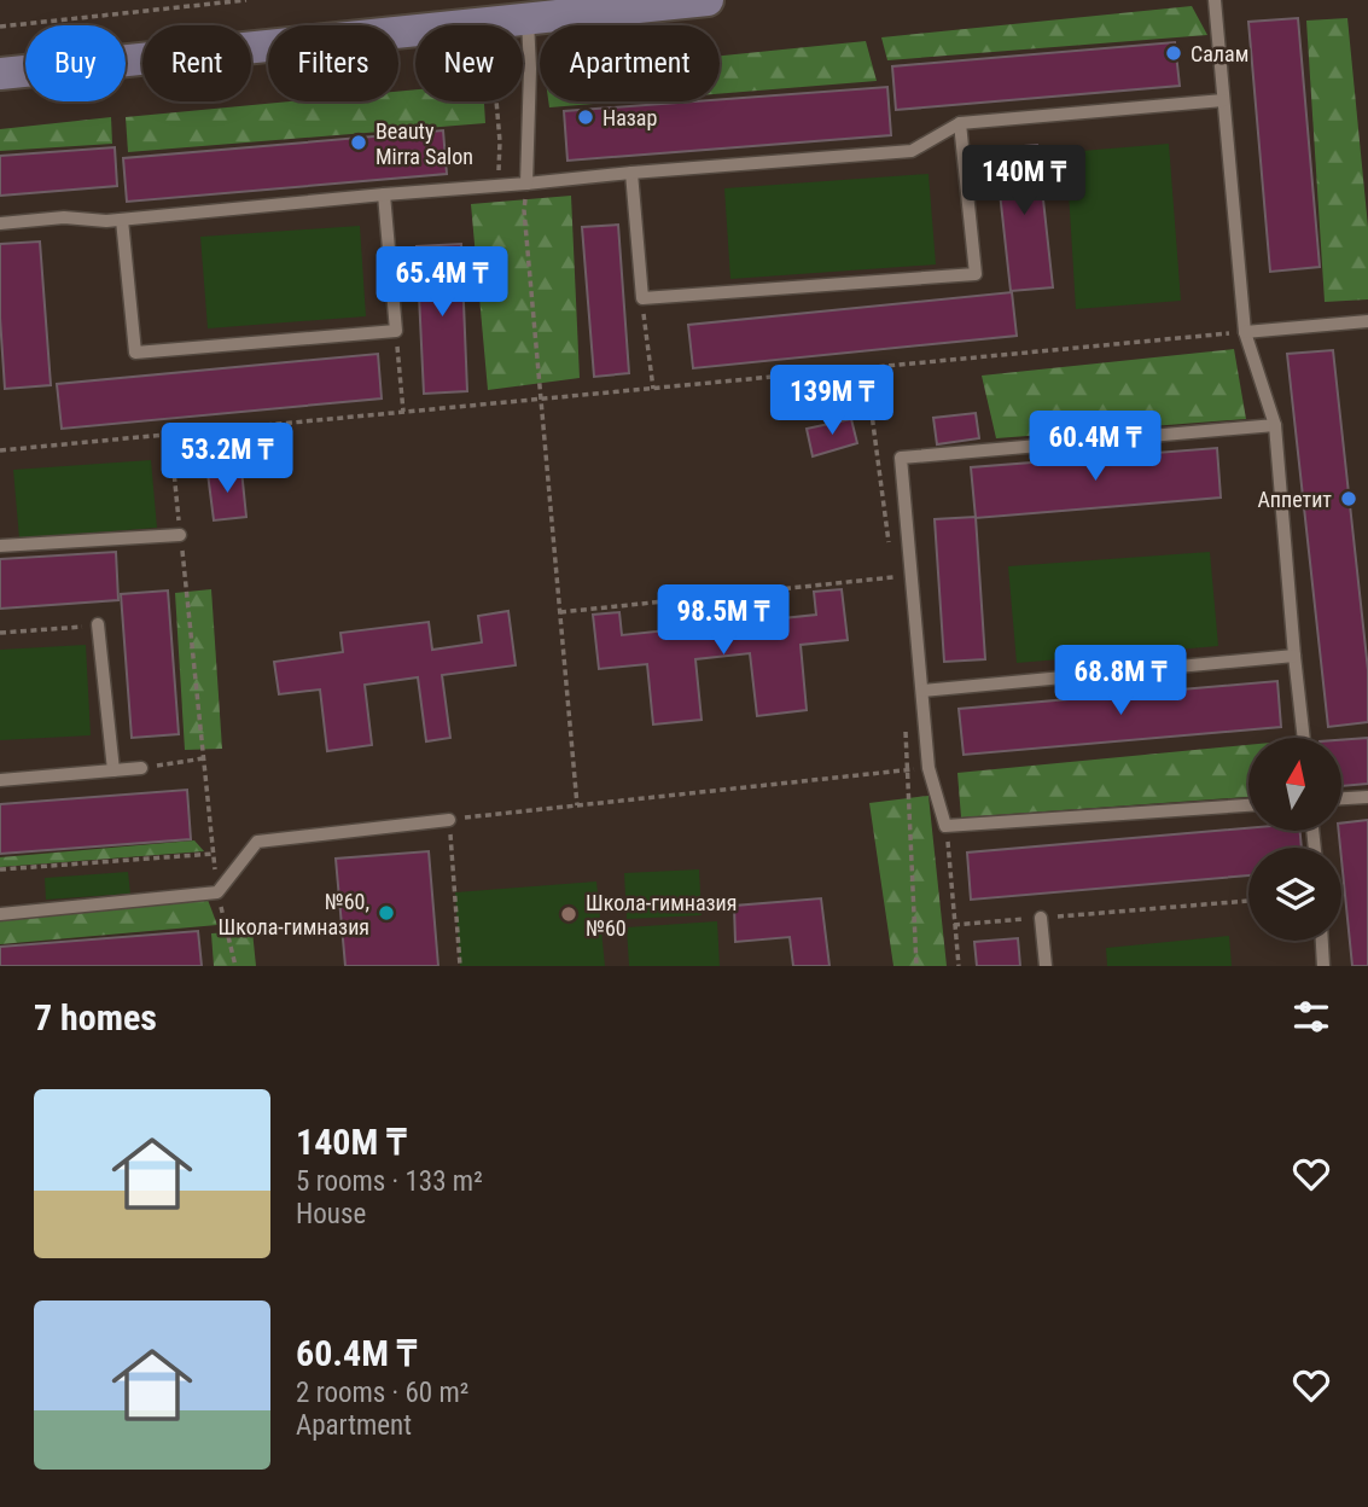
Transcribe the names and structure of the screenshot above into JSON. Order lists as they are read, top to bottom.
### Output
{
  "places": [
    "Салам",
    "Назар",
    "Beauty Mirra Salon",
    "Аппетит",
    "№60, Школа-гимназия",
    "Школа-гимназия №60"
  ],
  "north": "top",
  "page": {
    "chip": [
      "Buy",
      "Rent",
      "Filters",
      "New",
      "Apartment"
    ],
    "price": [
      "140M ₸",
      "65.4M ₸",
      "139M ₸",
      "60.4M ₸",
      "53.2M ₸",
      "98.5M ₸",
      "68.8M ₸"
    ],
    "heading": "7 homes",
    "list": [
      {
        "name": "140M ₸",
        "note": "5 rooms · 133 m² · House"
      },
      {
        "name": "60.4M ₸",
        "note": "2 rooms · 60 m² · Apartment"
      }
    ]
  }
}
